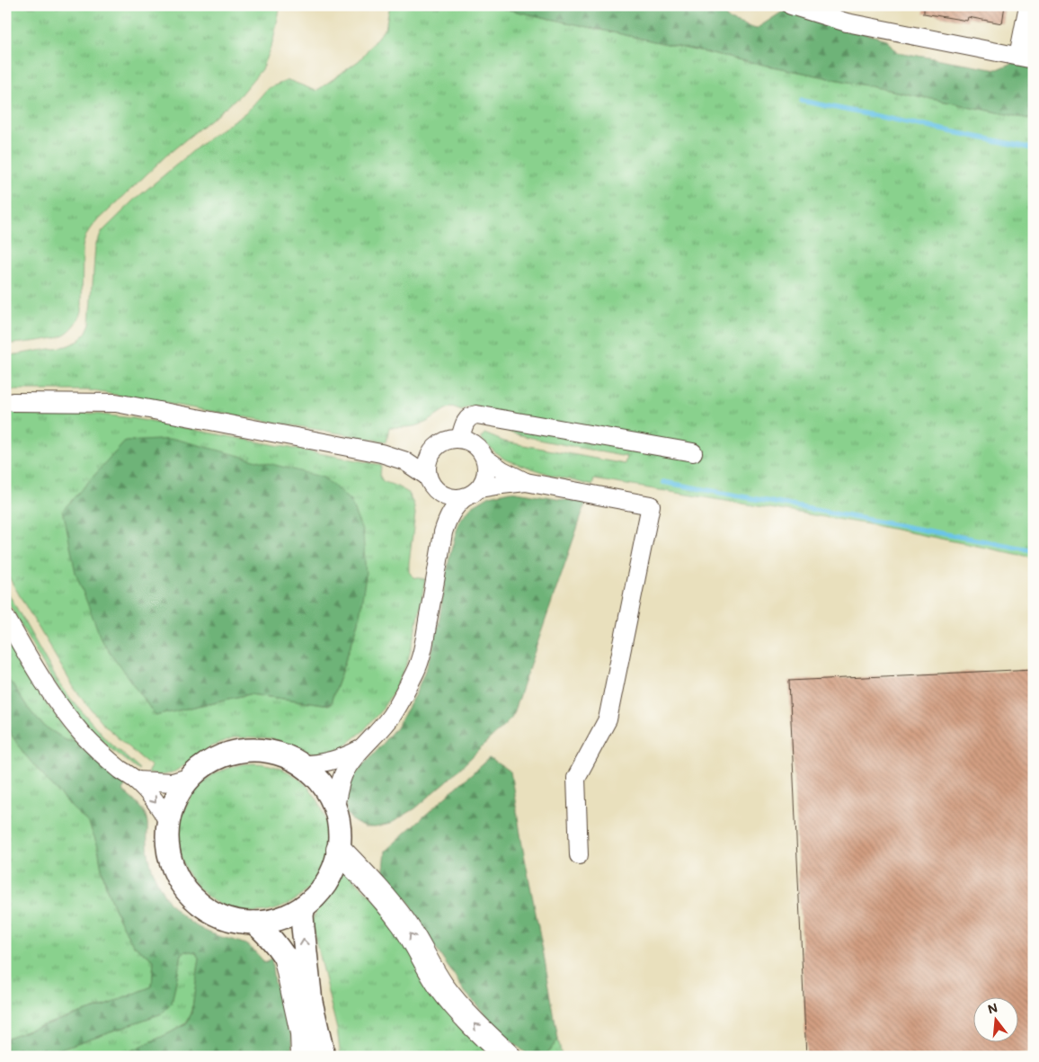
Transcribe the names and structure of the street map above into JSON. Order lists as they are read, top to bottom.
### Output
{
  "north": "top"
}
